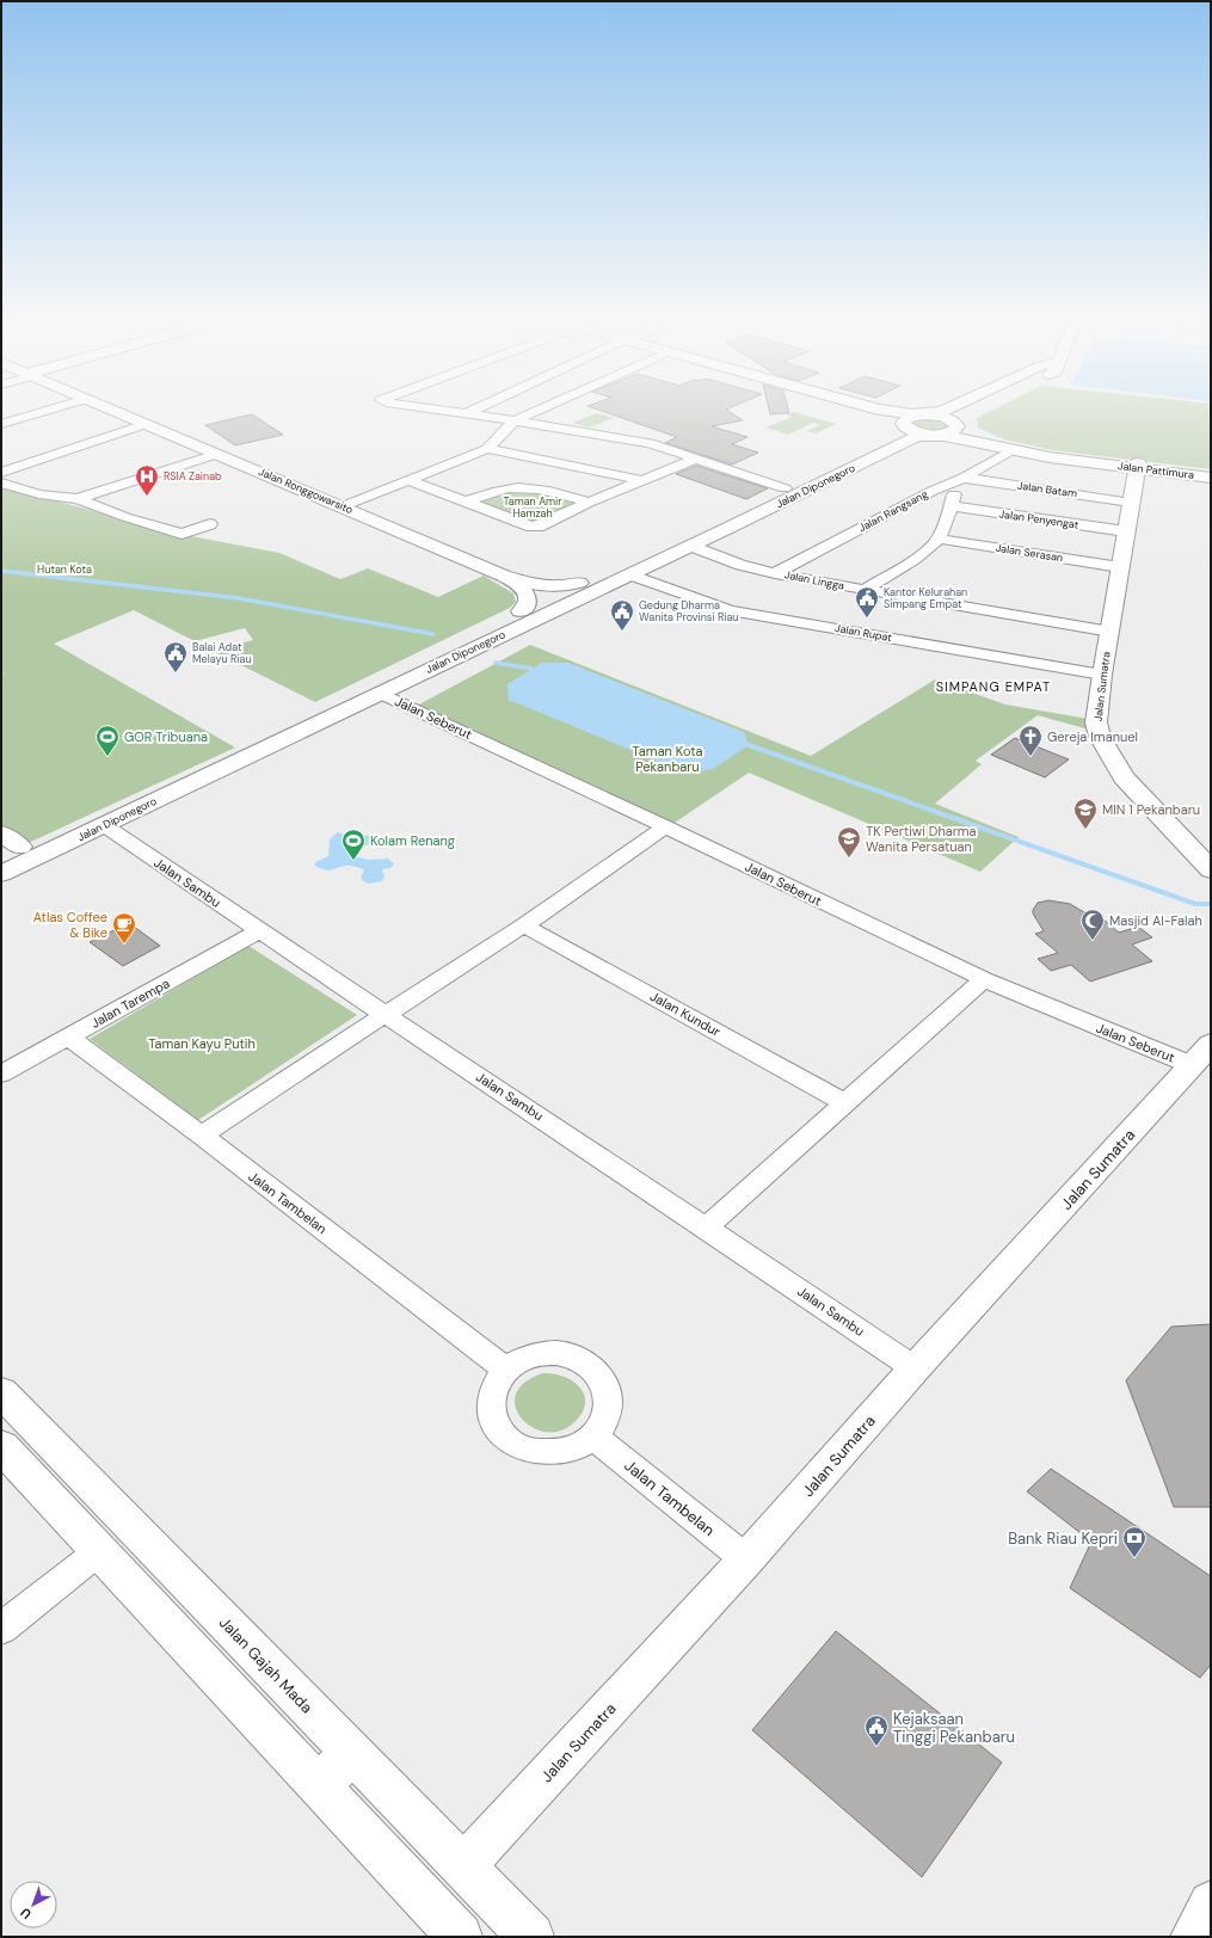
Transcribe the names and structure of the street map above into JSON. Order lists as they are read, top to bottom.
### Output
{
  "streets": {
    "main road": [
      "Jalan Pattimura",
      "Jalan Diponegoro",
      "Jalan Ronggowarsito",
      "Jalan Sumatra",
      "Jalan Gajah Mada"
    ],
    "street": [
      "Jalan Batam",
      "Jalan Rangsang",
      "Jalan Penyengat",
      "Jalan Serasan",
      "Jalan Lingga",
      "Jalan Rupat",
      "Jalan Seberut",
      "Jalan Sambu",
      "Jalan Tarempa",
      "Jalan Kundur",
      "Jalan Tambelan"
    ]
  },
  "crossings": [
    ["Jalan Pattimura", "Jalan Diponegoro"],
    ["Jalan Pattimura", "Jalan Rangsang"],
    ["Jalan Pattimura", "Jalan Sumatra"],
    ["Jalan Diponegoro", "Jalan Ronggowarsito"],
    ["Jalan Diponegoro", "Jalan Lingga"],
    ["Jalan Diponegoro", "Jalan Rupat"],
    ["Jalan Diponegoro", "Jalan Seberut"],
    ["Jalan Diponegoro", "Jalan Sambu"],
    ["Jalan Batam", "Jalan Rangsang"],
    ["Jalan Batam", "Jalan Sumatra"],
    ["Jalan Rangsang", "Jalan Lingga"],
    ["Jalan Penyengat", "Jalan Sumatra"],
    ["Jalan Serasan", "Jalan Sumatra"],
    ["Jalan Lingga", "Jalan Sumatra"],
    ["Jalan Rupat", "Jalan Sumatra"],
    ["Jalan Sumatra", "Jalan Seberut"],
    ["Jalan Sumatra", "Jalan Sambu"],
    ["Jalan Sumatra", "Jalan Tambelan"],
    ["Jalan Sumatra", "Jalan Gajah Mada"],
    ["Jalan Sambu", "Jalan Tarempa"],
    ["Jalan Tarempa", "Jalan Tambelan"]
  ],
  "districts": ["SIMPANG EMPAT"],
  "parks": [
    "Taman Amir Hamzah",
    "Hutan Kota",
    "Taman Kota Pekanbaru",
    "Taman Kayu Putih"
  ],
  "places": {
    "hospital": ["RSIA Zainab"],
    "public building": [
      "Kantor Kelurahan Simpang Empat",
      "Gedung Dharma Wanita Provinsi Riau",
      "Balai Adat Melayu Riau",
      "Kejaksaan Tinggi Pekanbaru"
    ],
    "sports": ["GOR Tribuana", "Kolam Renang"],
    "church": ["Gereja Imanuel"],
    "school or university": ["MIN 1 Pekanbaru", "TK Pertiwi Dharma Wanita Persatuan"],
    "mosque": ["Masjid Al-Falah"],
    "cafe": ["Atlas Coffee & Bike"],
    "bank": ["Bank Riau Kepri"]
  },
  "north": "bottom left"
}
